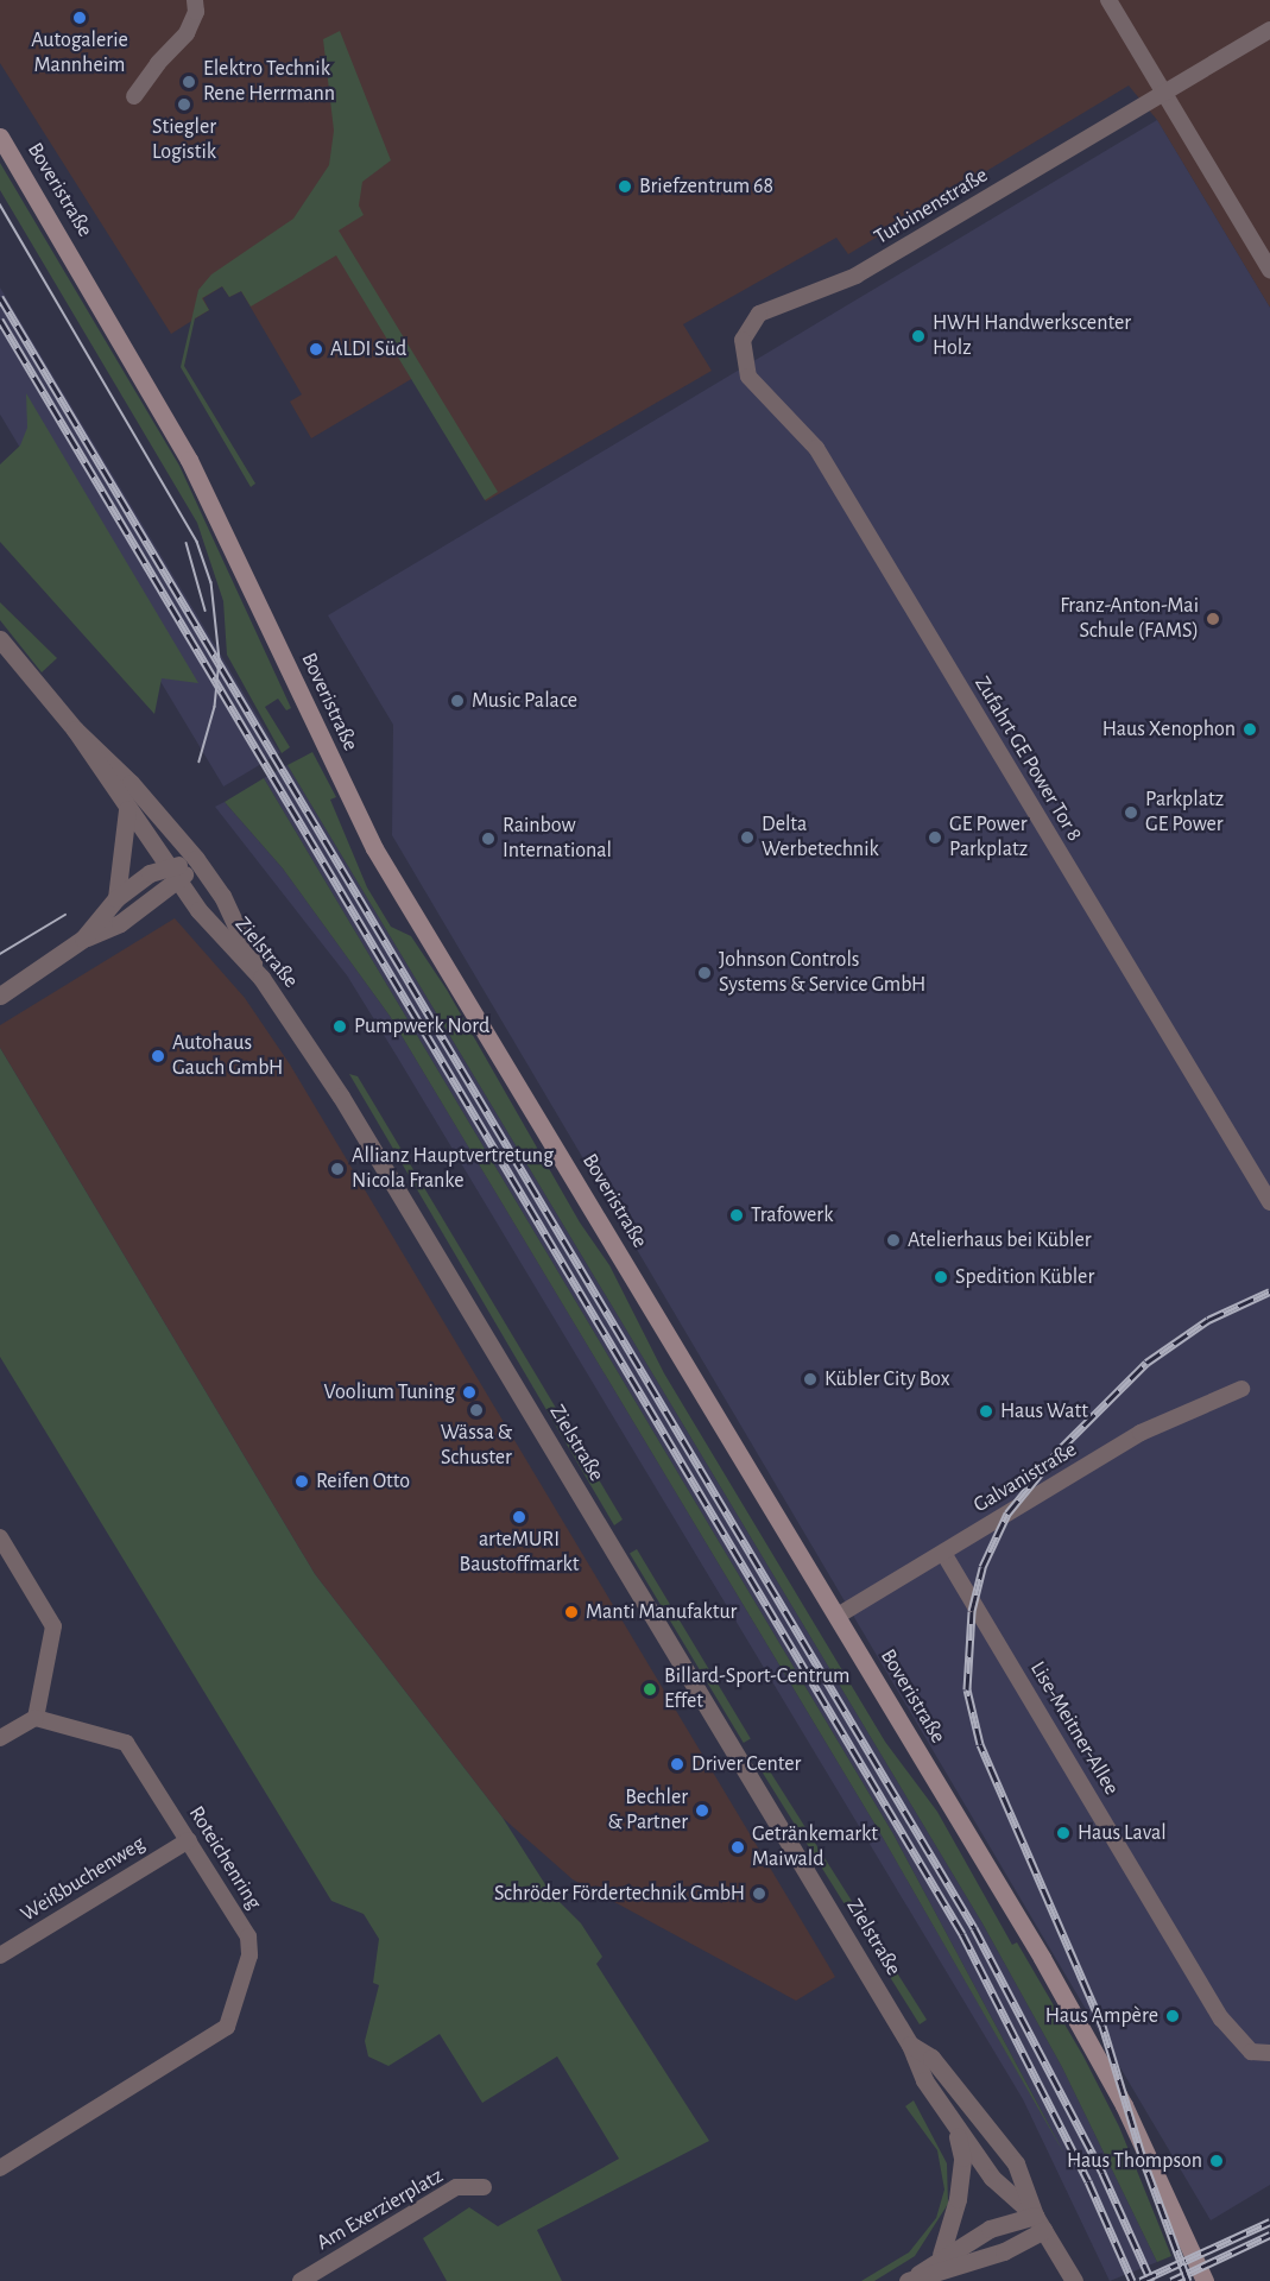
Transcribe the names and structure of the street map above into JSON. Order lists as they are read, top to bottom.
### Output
{
  "streets": {
    "main road": ["Boveristraße"],
    "street": [
      "Turbinenstraße",
      "Zufahrt GE Power Tor 8",
      "Zielstraße",
      "Galvanistraße",
      "Lise-Meitner-Allee",
      "Roteichenring",
      "Weißbuchenweg",
      "Am Exerzierplatz"
    ]
  },
  "crossings": [
    ["Boveristraße", "Galvanistraße"],
    ["Turbinenstraße", "Zufahrt GE Power Tor 8"],
    ["Galvanistraße", "Lise-Meitner-Allee"],
    ["Roteichenring", "Weißbuchenweg"]
  ],
  "places": [
    "Autogalerie Mannheim",
    "Elektro Technik Rene Herrmann",
    "Stiegler Logistik",
    "Briefzentrum 68",
    "HWH Handwerkscenter Holz",
    "ALDI Süd",
    "Franz-Anton-Mai Schule (FAMS)",
    "Music Palace",
    "Haus Xenophon",
    "Parkplatz GE Power",
    "Delta Werbetechnik",
    "GE Power Parkplatz",
    "Rainbow International",
    "Johnson Controls Systems & Service GmbH",
    "Pumpwerk Nord",
    "Autohaus Gauch GmbH",
    "Allianz Hauptvertretung Nicola Franke",
    "Trafowerk",
    "Atelierhaus bei Kübler",
    "Spedition Kübler",
    "Kübler City Box",
    "Voolium Tuning",
    "Wässa & Schuster",
    "Haus Watt",
    "Reifen Otto",
    "arteMURI Baustoffmarkt",
    "Manti Manufaktur",
    "Billard-Sport-Centrum Effet",
    "Driver Center",
    "Bechler & Partner",
    "Haus Laval",
    "Getränkemarkt Maiwald",
    "Schröder Fördertechnik GmbH",
    "Haus Ampère",
    "Haus Thompson"
  ]
}
